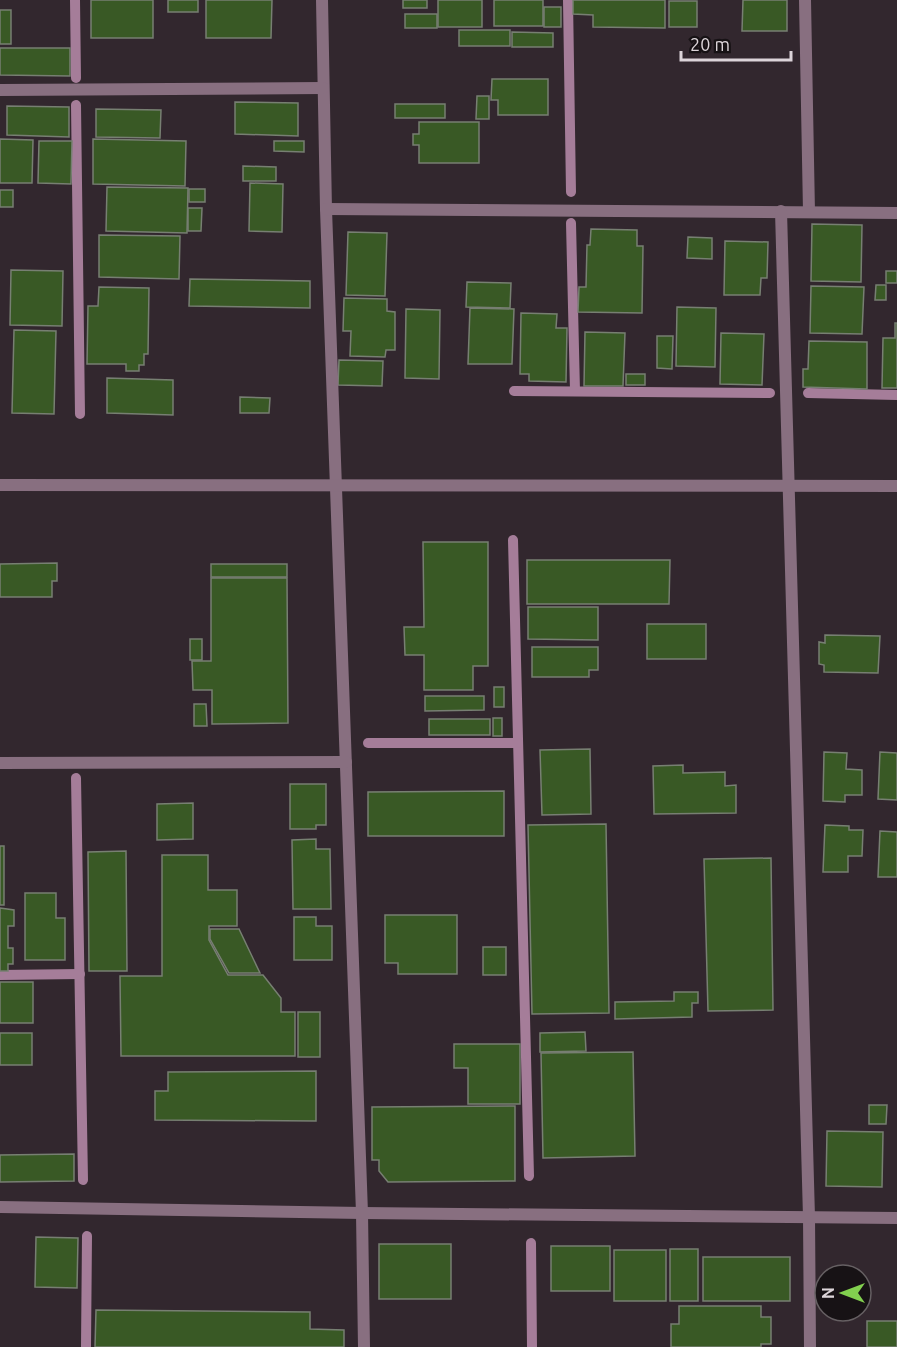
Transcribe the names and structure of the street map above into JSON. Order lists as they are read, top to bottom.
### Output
{
  "scale_bar": "20 m",
  "north": "left"
}
